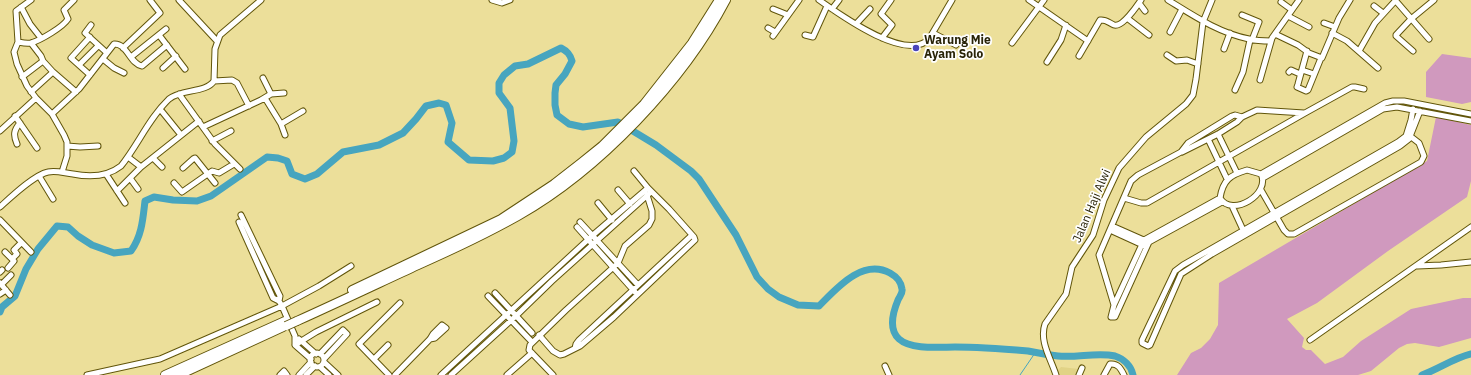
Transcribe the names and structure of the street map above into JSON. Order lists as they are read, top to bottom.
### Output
{
  "streets": {
    "street": ["Jalan Haji Alwi"]
  },
  "places": ["Warung Mie Ayam Solo"]
}
